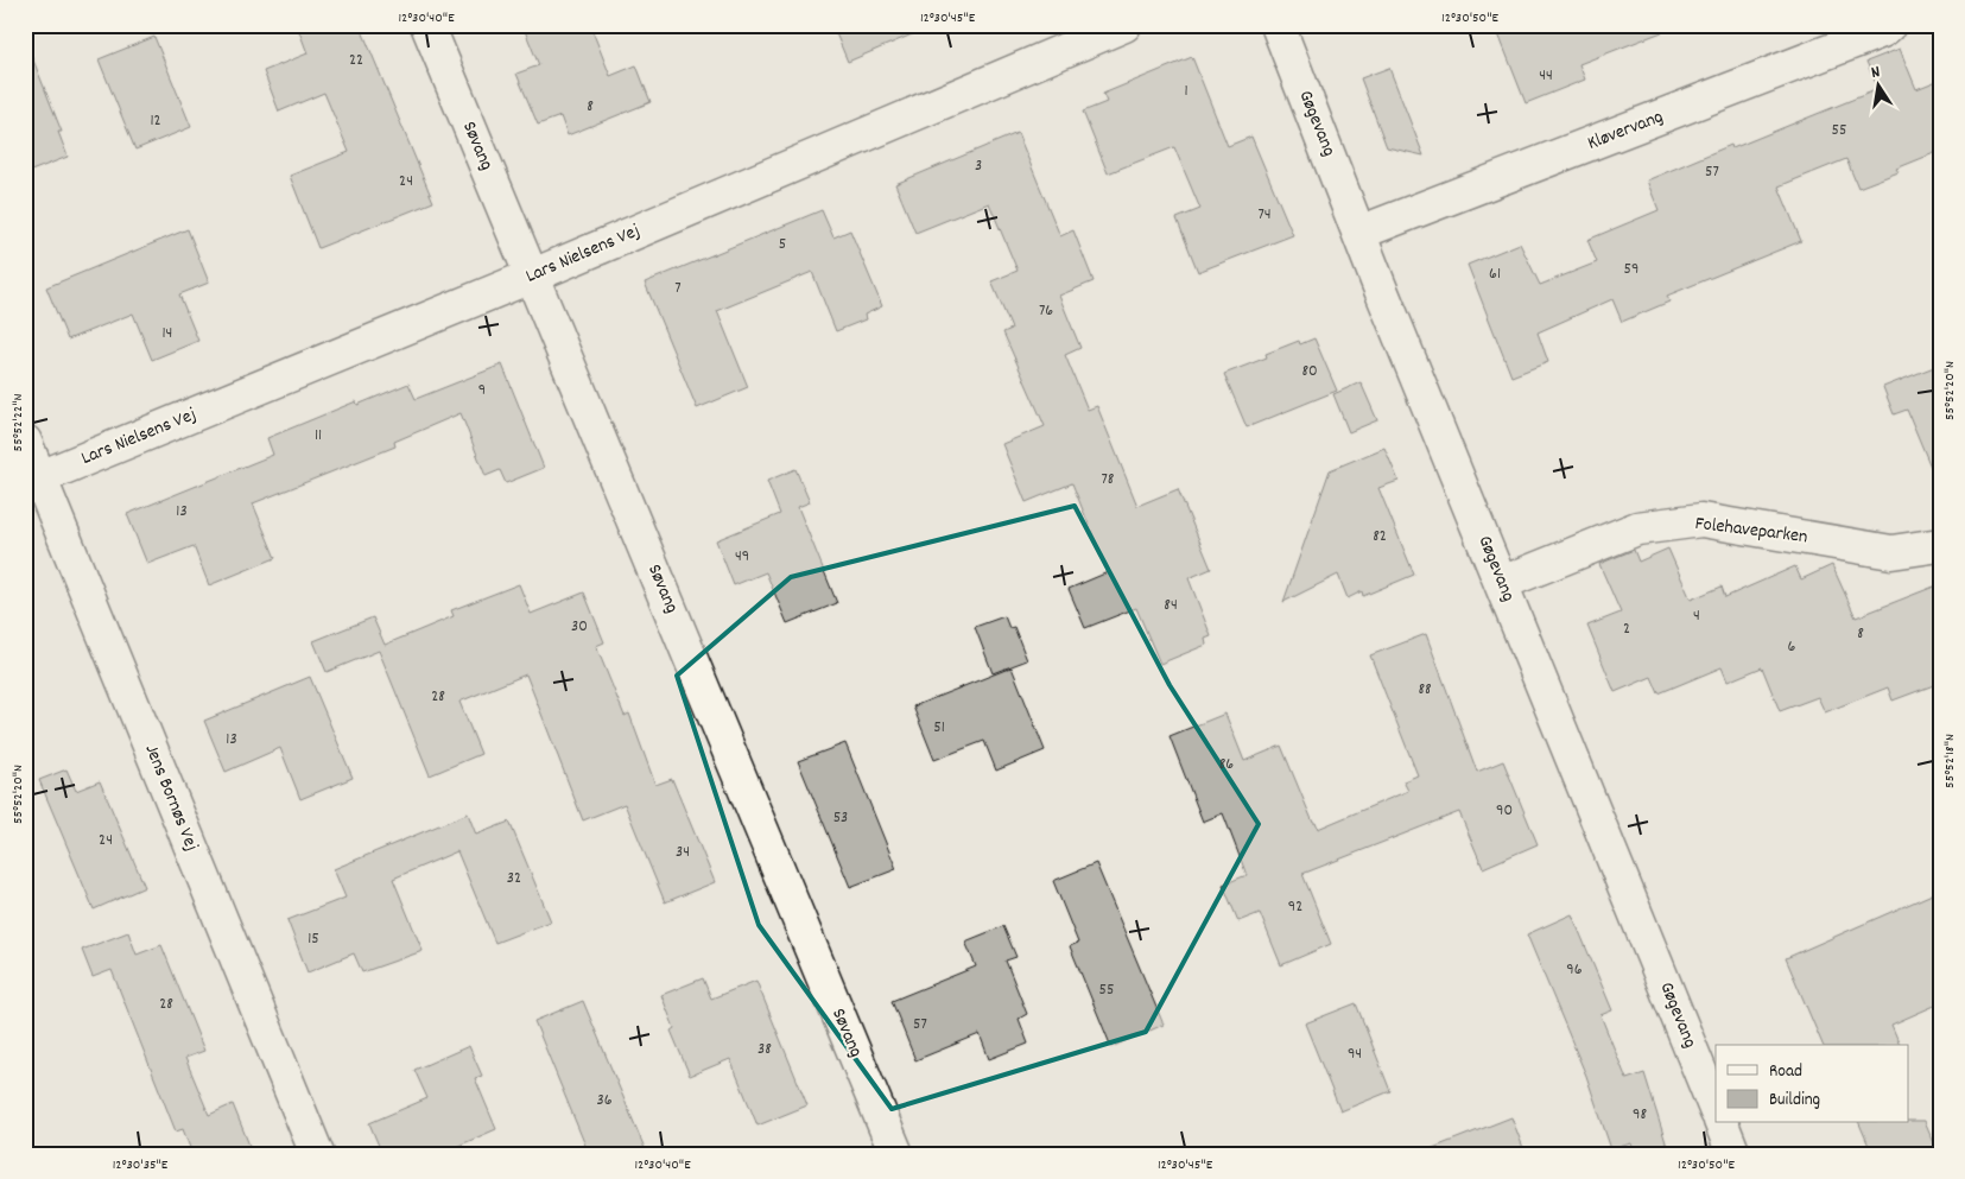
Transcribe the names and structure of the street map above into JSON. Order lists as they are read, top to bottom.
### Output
{
  "streets": {
    "street": [
      "Gøgevang",
      "Kløvervang",
      "Søvang",
      "Lars Nielsens Vej",
      "Folehaveparken",
      "Jens Bornøs Vej"
    ]
  },
  "crossings": [
    ["Gøgevang", "Kløvervang"],
    ["Gøgevang", "Folehaveparken"],
    ["Søvang", "Lars Nielsens Vej"],
    ["Lars Nielsens Vej", "Jens Bornøs Vej"]
  ],
  "house_numbers": [
    "22",
    "44",
    "1",
    "8",
    "12",
    "55",
    "3",
    "57",
    "24",
    "74",
    "5",
    "59",
    "61",
    "7",
    "76",
    "14",
    "80",
    "9",
    "11",
    "78",
    "13",
    "82",
    "49",
    "84",
    "4",
    "30",
    "2",
    "8",
    "6",
    "88",
    "28",
    "51",
    "13",
    "86",
    "90",
    "53",
    "24",
    "34",
    "32",
    "92",
    "15",
    "96",
    "55",
    "28",
    "57",
    "38",
    "94",
    "36",
    "98"
  ],
  "legend": ["Road", "Building"],
  "north": "top",
  "coordinates": [
    "12°30'40\"E",
    "12°30'45\"E",
    "12°30'50\"E",
    "55°52'20\"N",
    "55°52'22\"N",
    "55°52'18\"N",
    "12°30'35\"E"
  ]
}
